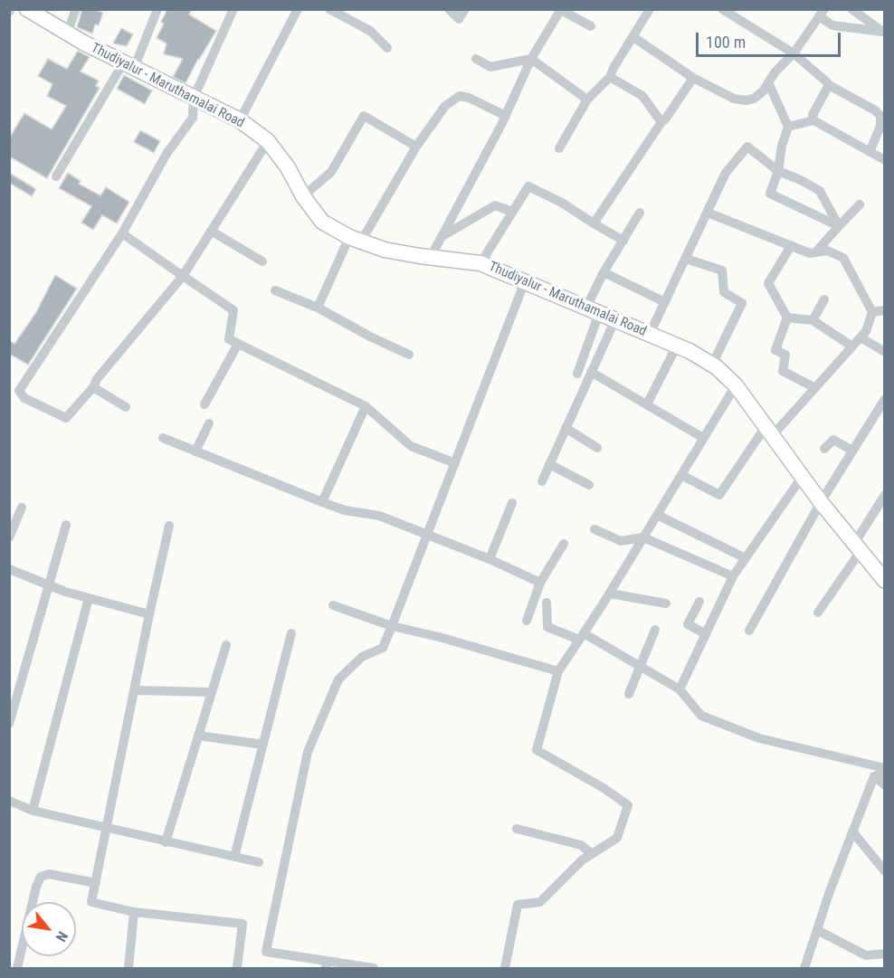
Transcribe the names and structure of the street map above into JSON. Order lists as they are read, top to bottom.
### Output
{
  "streets": {
    "main road": ["Thudiyalur - Maruthamalai Road"]
  },
  "scale_bar": "100 m",
  "north": "bottom right"
}
